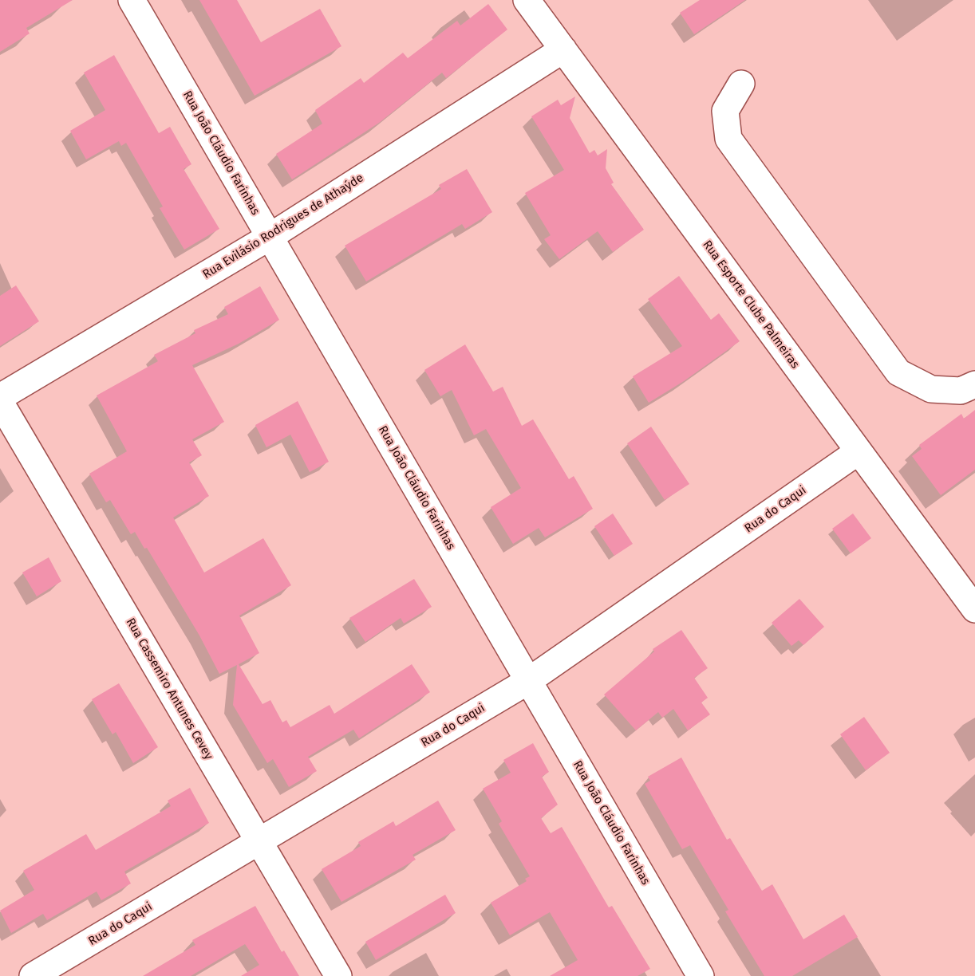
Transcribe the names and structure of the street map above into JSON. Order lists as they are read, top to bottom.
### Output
{
  "streets": {
    "street": [
      "Rua João Cláudio Farinhas",
      "Rua Evilásio Rodrigues de Athaýde",
      "Rua Esporte Clube Palmeiras",
      "Rua do Caqui",
      "Rua Cassemiro Antunes Cevey"
    ]
  },
  "crossings": [
    ["Rua João Cláudio Farinhas", "Rua Evilásio Rodrigues de Athaýde"],
    ["Rua João Cláudio Farinhas", "Rua do Caqui"],
    ["Rua Evilásio Rodrigues de Athaýde", "Rua Esporte Clube Palmeiras"],
    ["Rua Esporte Clube Palmeiras", "Rua do Caqui"],
    ["Rua do Caqui", "Rua Cassemiro Antunes Cevey"]
  ]
}
